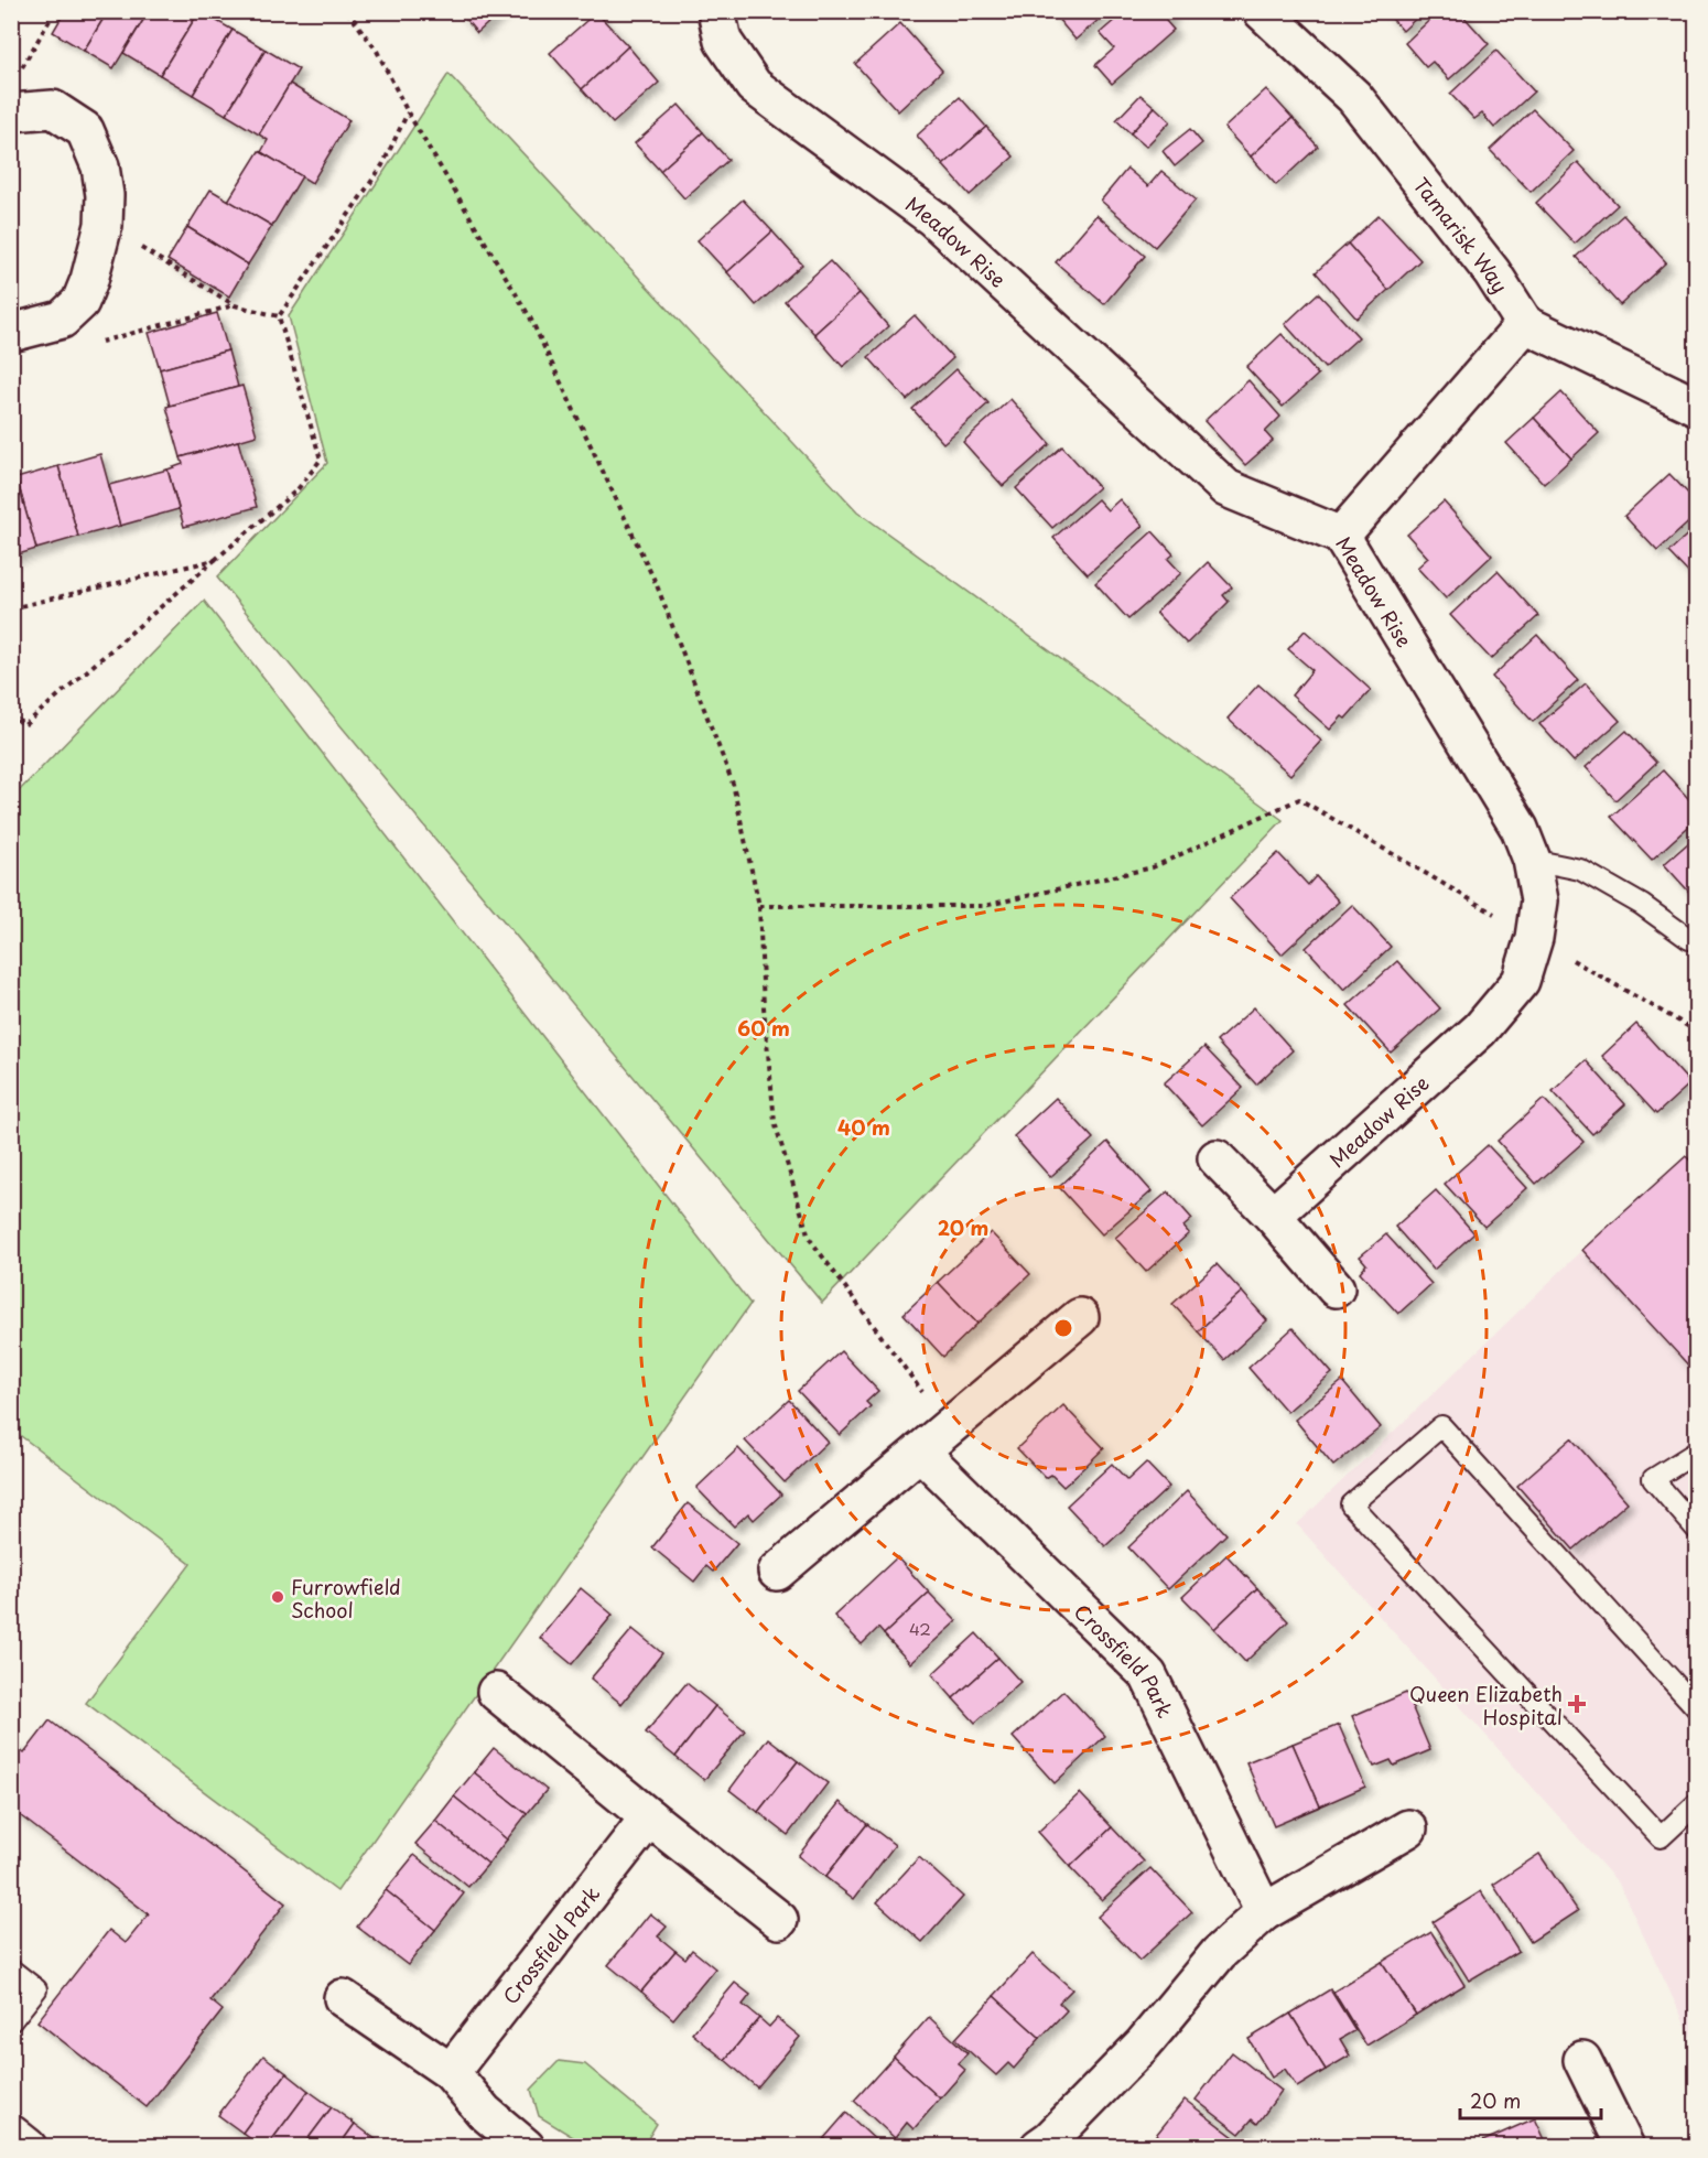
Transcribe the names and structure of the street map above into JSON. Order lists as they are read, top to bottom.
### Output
{
  "streets": {
    "street": ["Tamarisk Way", "Meadow Rise", "Crossfield Park"]
  },
  "places": {
    "other": ["Furrowfield School"],
    "health": ["Queen Elizabeth Hospital"]
  },
  "house_numbers": ["42"],
  "scale_bar": "20 m",
  "rings": ["60 m", "40 m", "20 m"]
}
